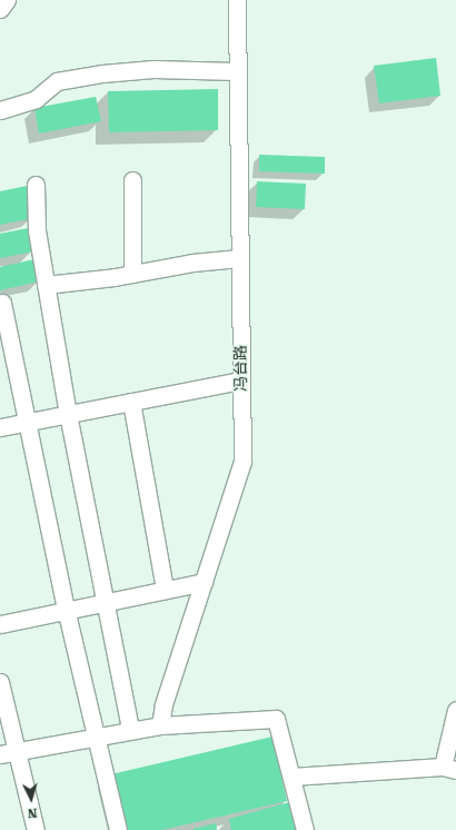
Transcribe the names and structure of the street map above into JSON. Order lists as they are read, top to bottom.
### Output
{
  "streets": {
    "street": ["冯台路"]
  },
  "north": "bottom"
}
